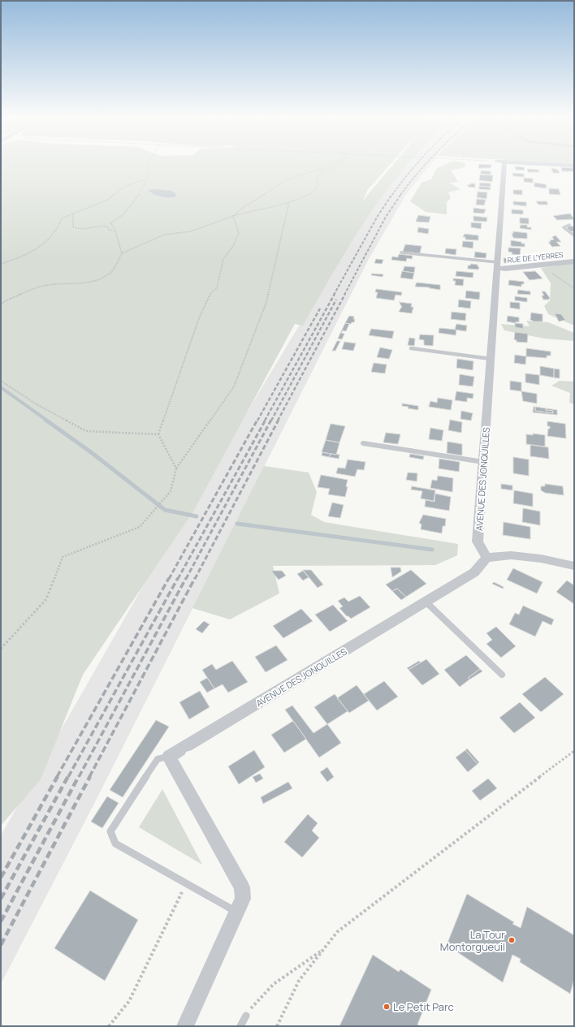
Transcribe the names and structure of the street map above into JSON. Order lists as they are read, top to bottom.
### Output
{
  "streets": {
    "street": ["RUE DE L'YERRES", "AVENUE DES JONQUILLES"]
  },
  "crossings": [
    ["RUE DE L'YERRES", "AVENUE DES JONQUILLES"]
  ],
  "places": ["La Tour Montorgueuil", "Le Petit Parc"]
}
